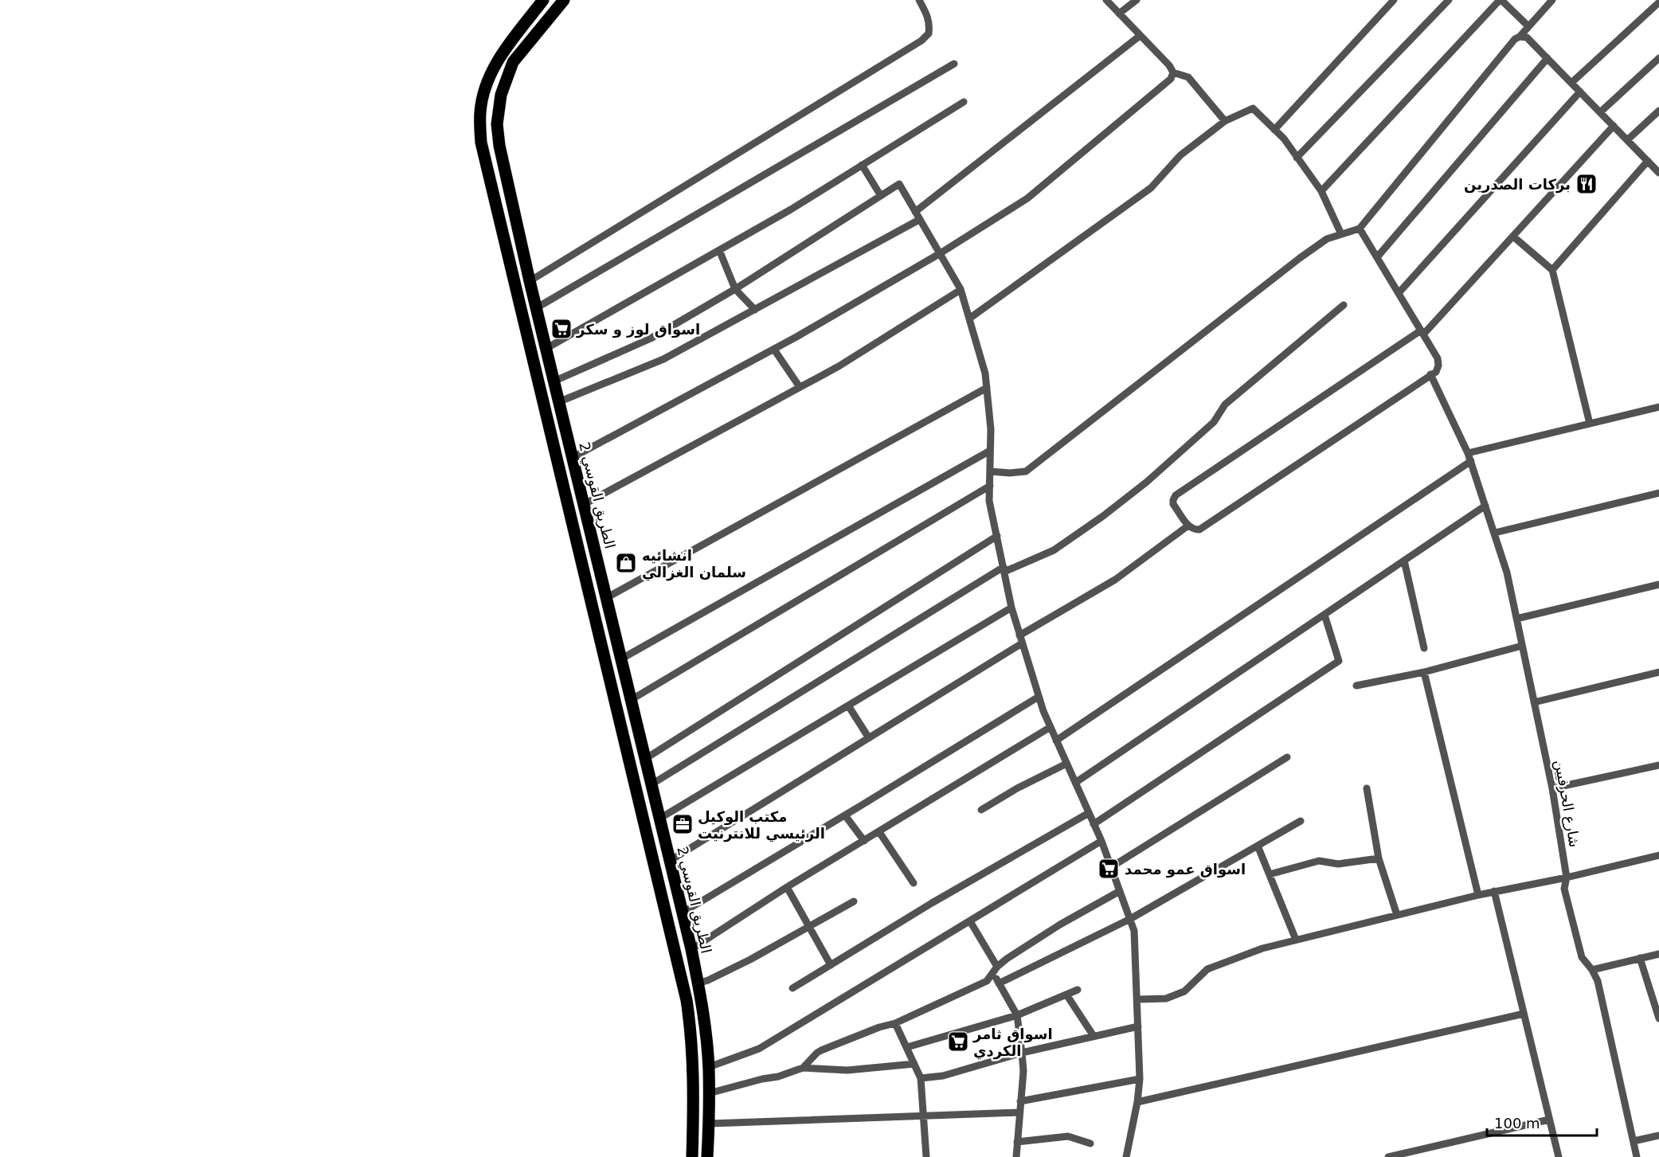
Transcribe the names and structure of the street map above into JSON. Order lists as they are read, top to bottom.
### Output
{
  "streets": {
    "highway": ["الطريق القوسي 2"],
    "street": ["شارع الحرفيين"]
  },
  "places": {
    "restaurant": ["بركات الصدرين"],
    "supermarket": ["اسواق لوز و سكر", "اسواق عمو محمد", "اسواق ثامر الكردي"],
    "shop": ["انشائيه سلمان الغزالي"],
    "office": ["مكتب الوكيل الرئيسي للانترنيت"]
  },
  "scale_bar": "100 m"
}
